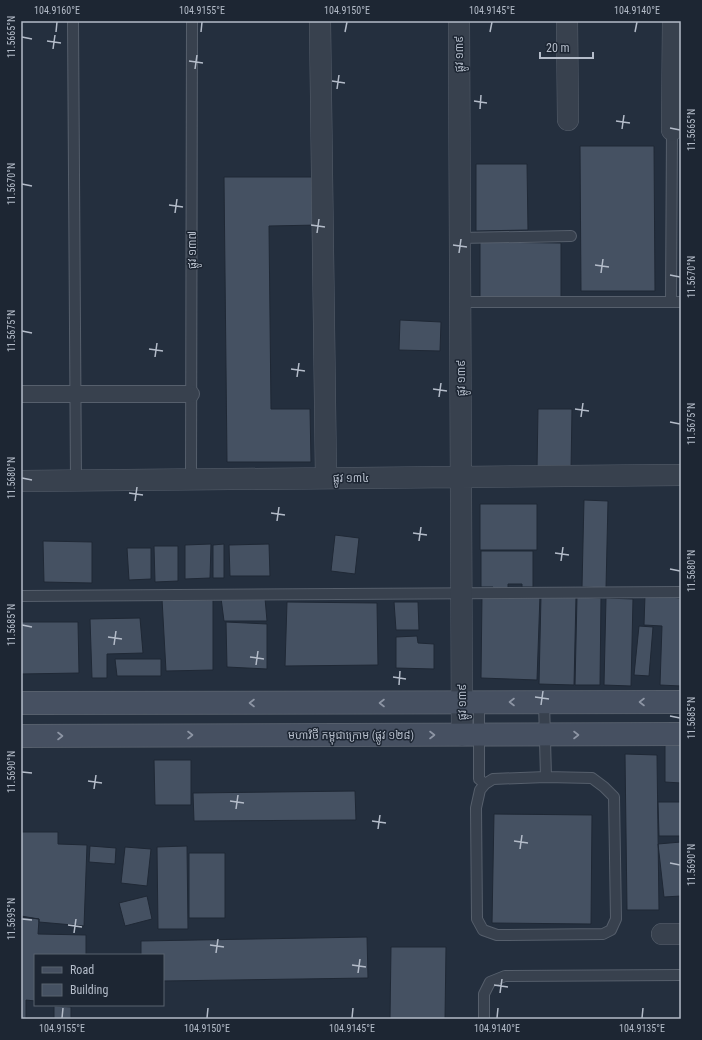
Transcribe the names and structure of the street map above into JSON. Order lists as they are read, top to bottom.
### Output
{
  "streets": {
    "main road": ["មហាវិថី កម្ពុជាក្រោម (ផ្លូវ ១២៨)"],
    "street": ["ផ្លូវ ១៣៩", "ផ្លូវ ១៣៤"],
    "lane": ["ផ្លូវ ១៣៧"]
  },
  "crossings": [
    ["ផ្លូវ ១៣៩", "ផ្លូវ ១៣៤"],
    ["ផ្លូវ ១៣៩", "មហាវិថី កម្ពុជាក្រោម (ផ្លូវ ១២៨)"],
    ["ផ្លូវ ១៣៧", "ផ្លូវ ១៣៤"]
  ],
  "legend": ["Road", "Building"],
  "scale_bar": "20 m",
  "coordinates": [
    "104.9160°E",
    "104.9155°E",
    "104.9150°E",
    "104.9145°E",
    "104.9140°E",
    "11.5665°N",
    "11.5670°N",
    "11.5675°N",
    "11.5680°N",
    "11.5685°N",
    "11.5690°N",
    "11.5695°N",
    "104.9135°E"
  ]
}
